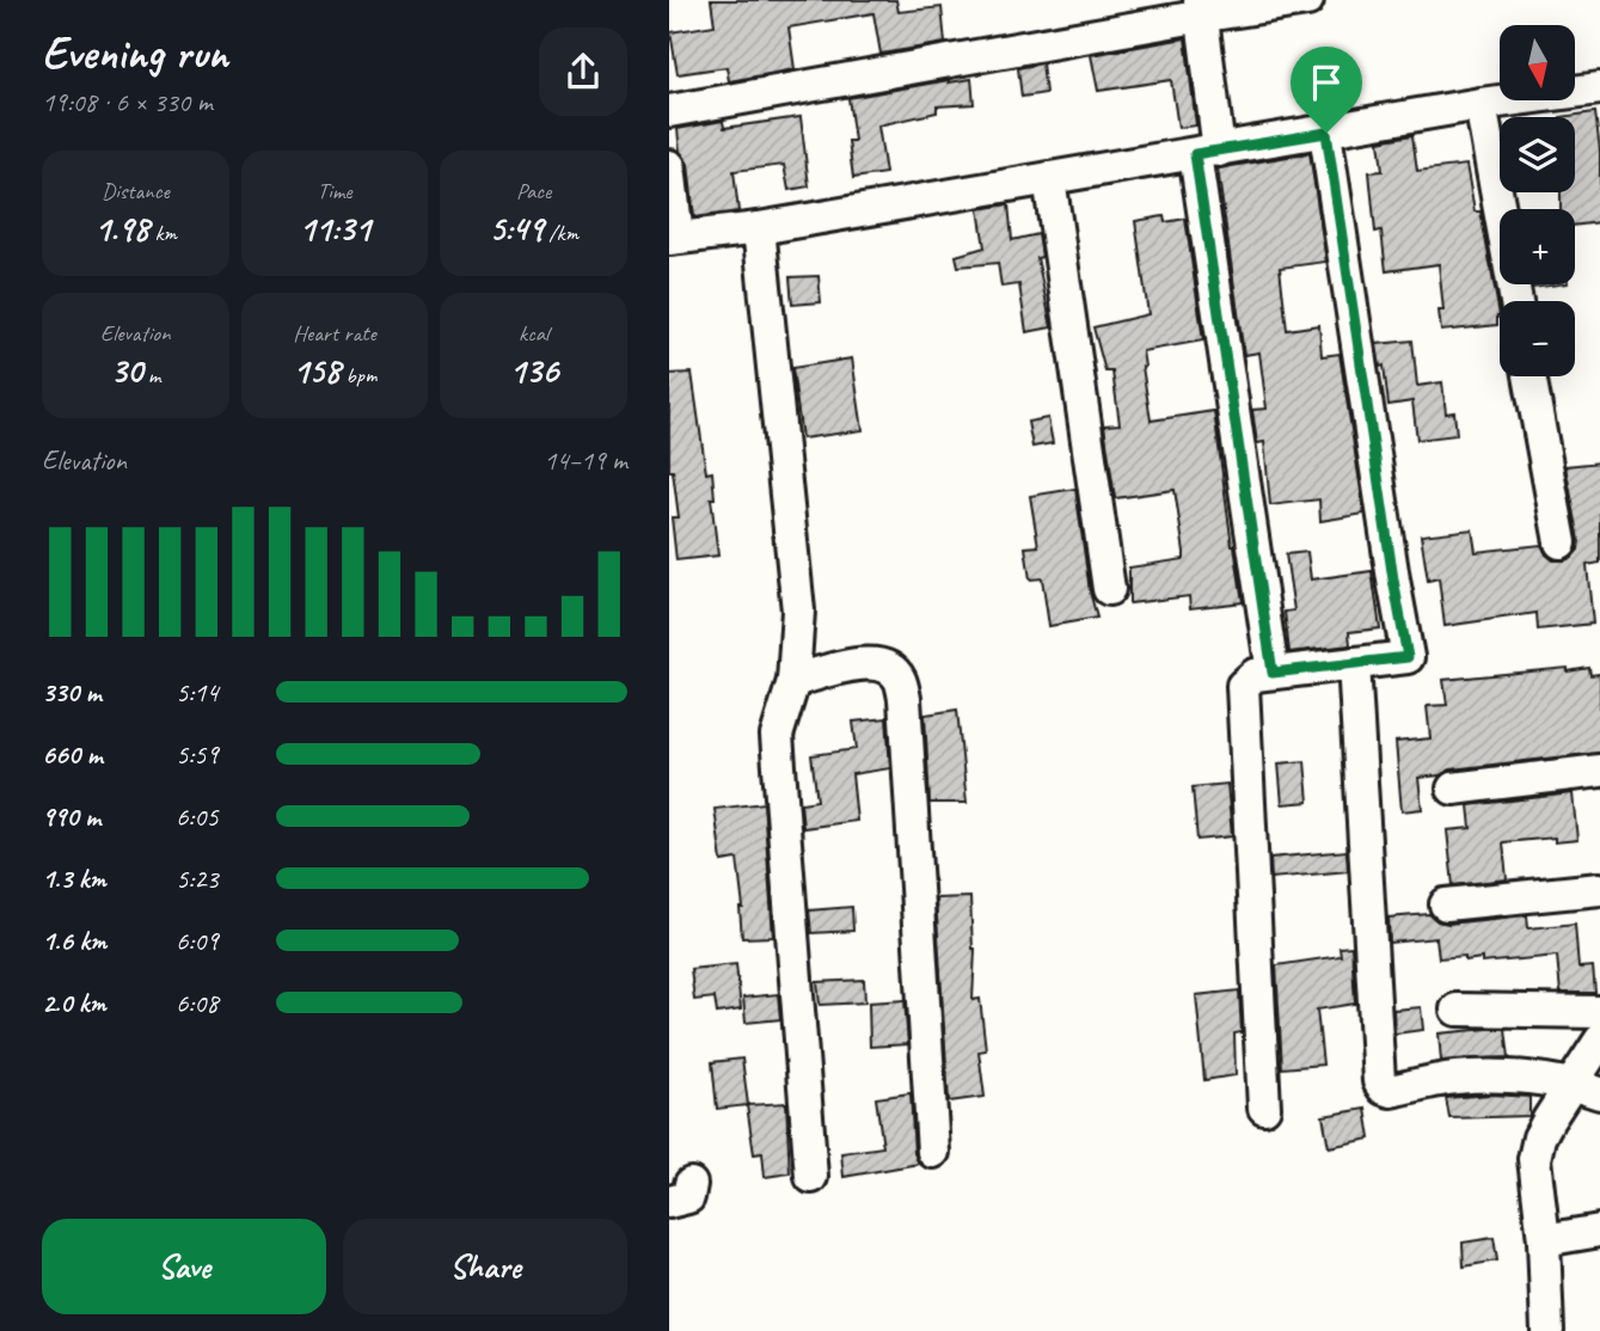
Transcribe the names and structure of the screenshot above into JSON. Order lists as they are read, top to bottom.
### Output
{
  "north": "bottom",
  "page": {
    "heading": ["Evening run", "19:08 · 6 × 330 m"],
    "map_buttons": ["+", "−"],
    "stats": [
      ["Distance", "1.98 km"],
      ["Time", "11:31"],
      ["Pace", "5:49 /km"],
      ["Elevation", "30 m"],
      ["Heart rate", "158 bpm"],
      ["kcal", "136"]
    ],
    "chart": ["Elevation", "14–19 m"],
    "list": [
      {
        "name": "330 m",
        "note": "5:14"
      },
      {
        "name": "660 m",
        "note": "5:59"
      },
      {
        "name": "990 m",
        "note": "6:05"
      },
      {
        "name": "1.3 km",
        "note": "5:23"
      },
      {
        "name": "1.6 km",
        "note": "6:09"
      },
      {
        "name": "2.0 km",
        "note": "6:08"
      }
    ],
    "buttons": ["Save", "Share"]
  }
}
